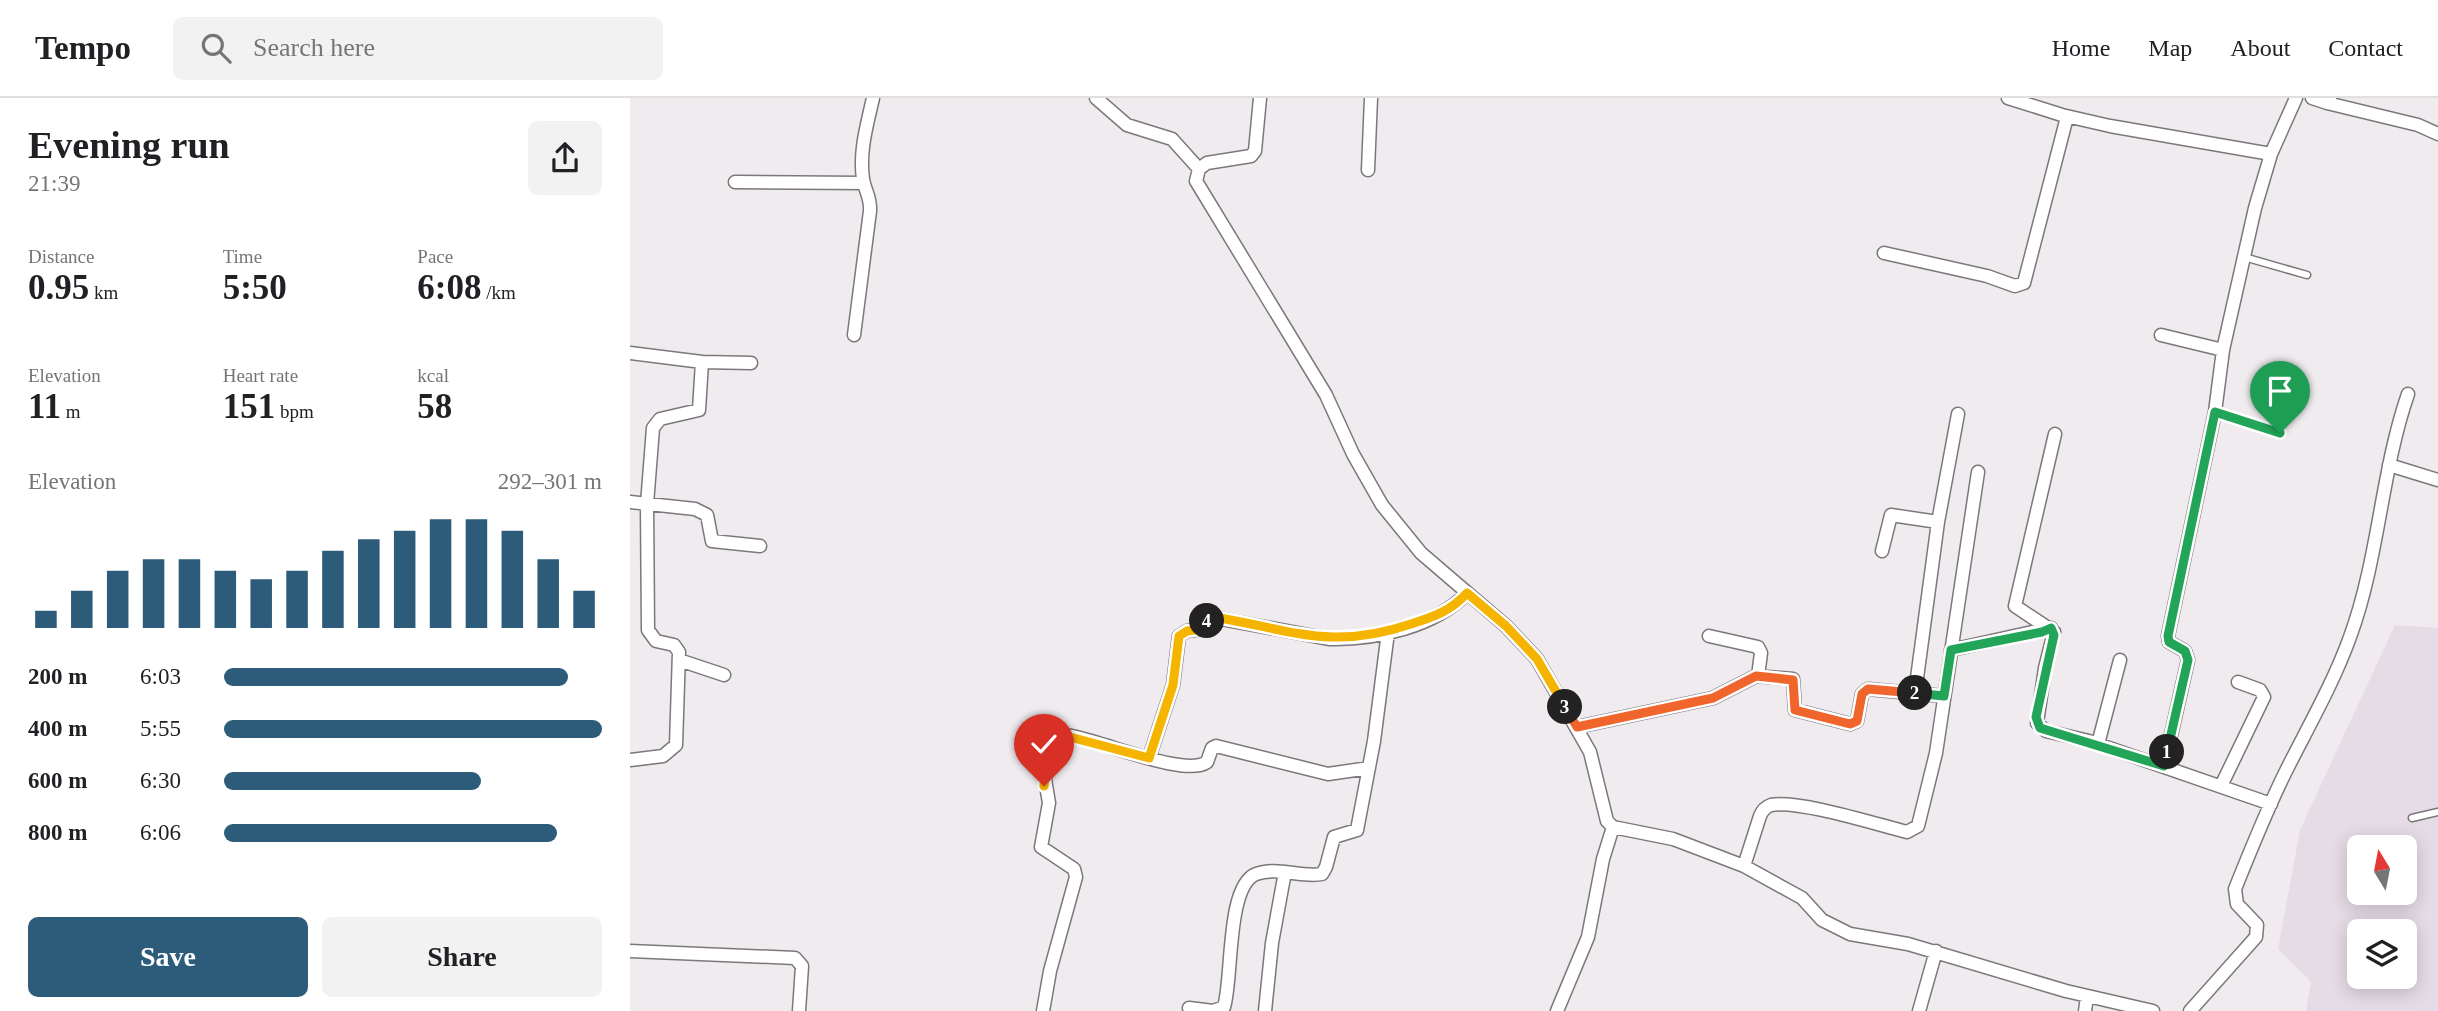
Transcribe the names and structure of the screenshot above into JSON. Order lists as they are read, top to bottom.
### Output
{
  "north": "top",
  "page": {
    "header": "Tempo",
    "search": "Search here",
    "nav": [
      "Home",
      "Map",
      "About",
      "Contact"
    ],
    "heading": ["Evening run", "21:39"],
    "stats": [
      ["Distance", "0.95 km"],
      ["Time", "5:50"],
      ["Pace", "6:08 /km"],
      ["Elevation", "11 m"],
      ["Heart rate", "151 bpm"],
      ["kcal", "58"]
    ],
    "chart": ["Elevation", "292–301 m"],
    "pins": [
      "4",
      "2",
      "3",
      "1"
    ],
    "list": [
      {
        "name": "200 m",
        "note": "6:03"
      },
      {
        "name": "400 m",
        "note": "5:55"
      },
      {
        "name": "600 m",
        "note": "6:30"
      },
      {
        "name": "800 m",
        "note": "6:06"
      }
    ],
    "buttons": ["Save", "Share"]
  }
}
